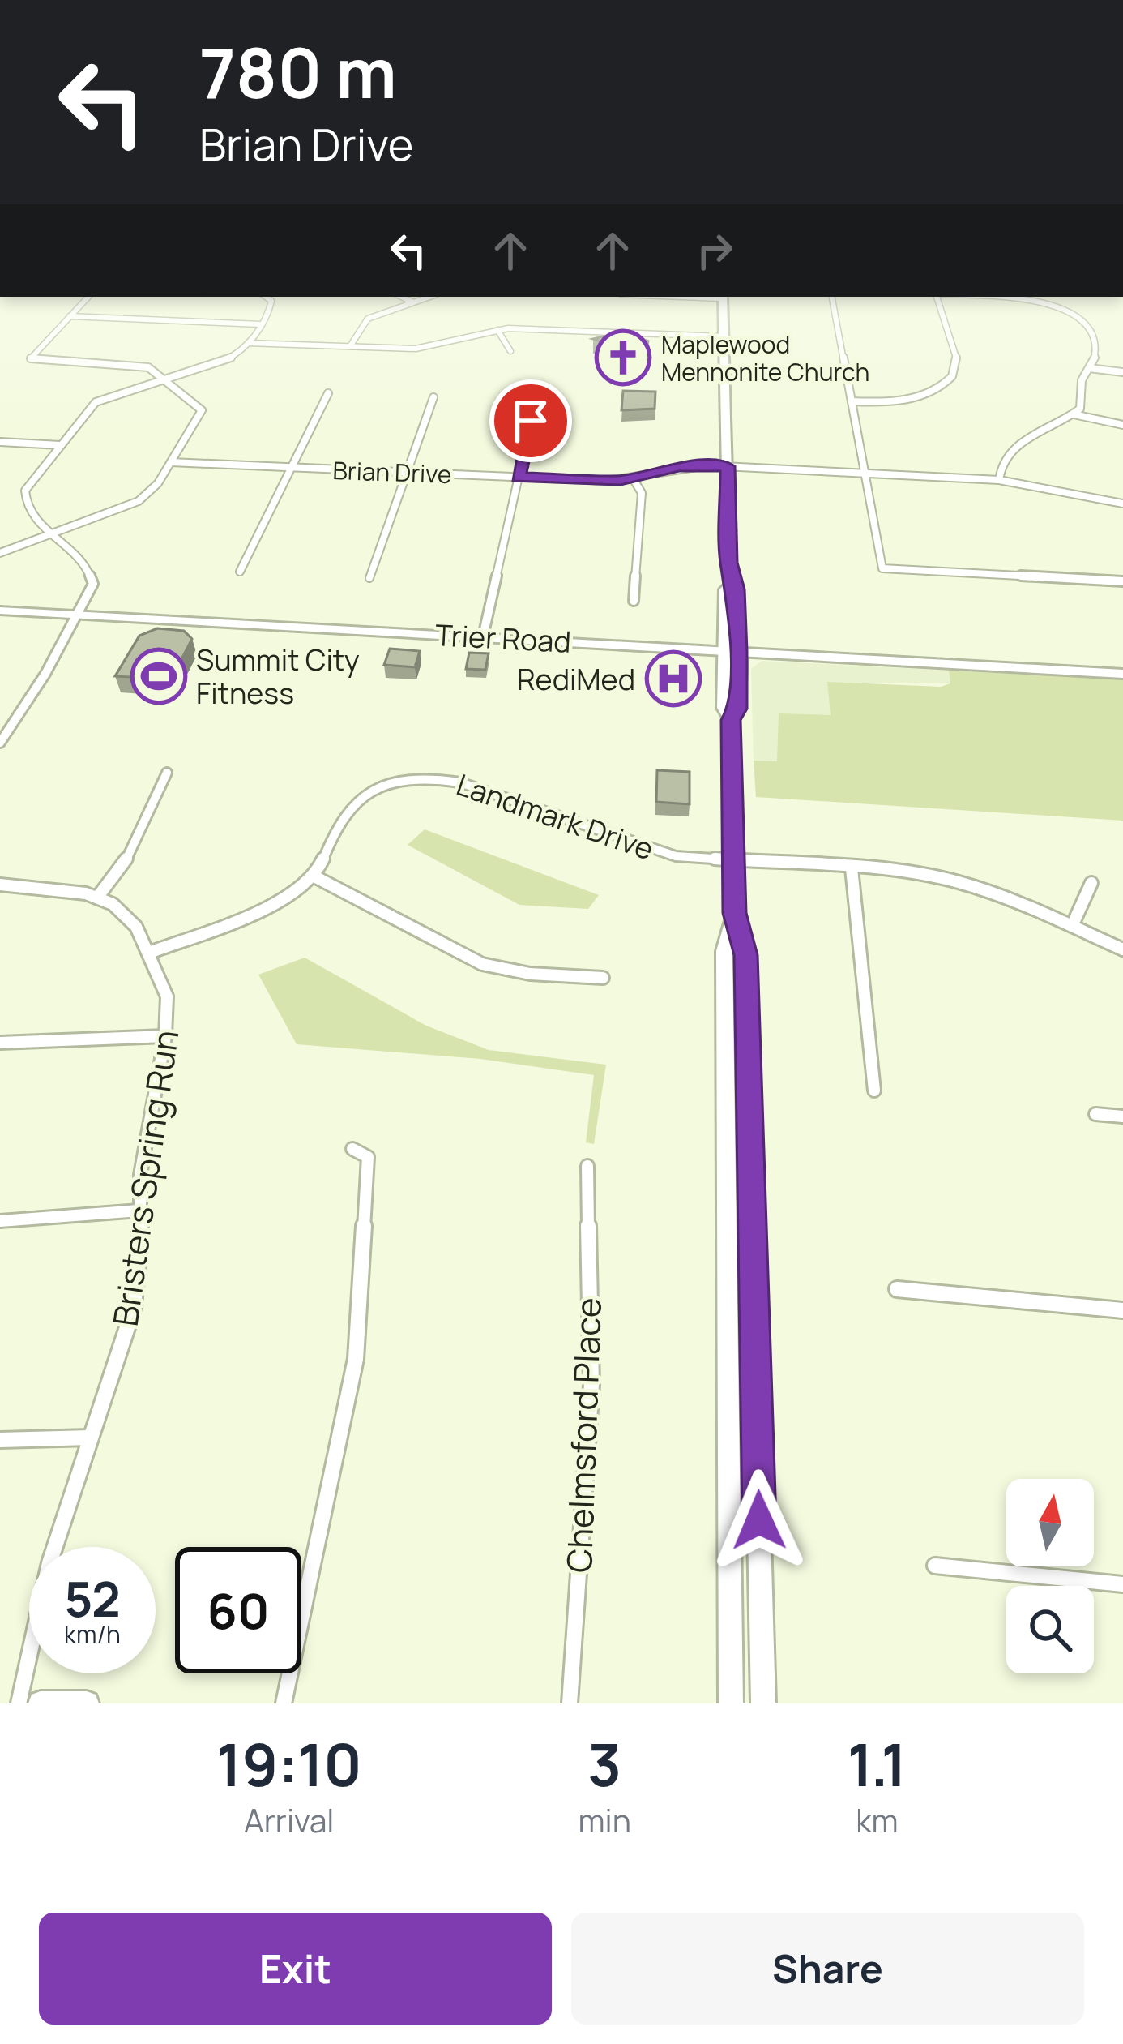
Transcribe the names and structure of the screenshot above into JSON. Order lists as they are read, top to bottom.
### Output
{
  "streets": {
    "main road": ["Trier Road"],
    "street": [
      "Brian Drive",
      "Landmark Drive",
      "Bristers Spring Run",
      "Chelmsford Place"
    ]
  },
  "places": {
    "church": ["Maplewood Mennonite Church"],
    "sports": ["Summit City Fitness"],
    "hospital": ["RediMed"]
  },
  "north": "top",
  "page": {
    "turn": ["780 m", "Brian Drive"],
    "speed": "52 km/h",
    "limit": "60",
    "eta": [
      "19:10",
      "Arrival",
      "3",
      "min",
      "1.1",
      "km"
    ],
    "buttons": ["Exit", "Share"]
  }
}
